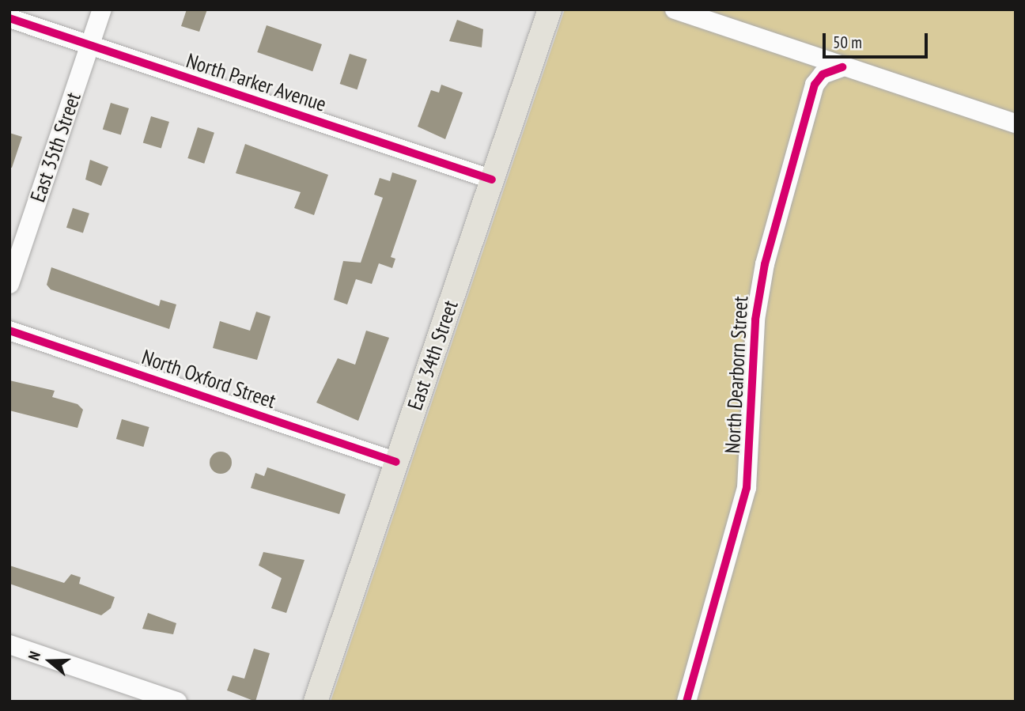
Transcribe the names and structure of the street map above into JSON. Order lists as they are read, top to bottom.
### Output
{
  "streets": {
    "main road": ["East 34th Street"],
    "street": [
      "North Parker Avenue",
      "East 35th Street",
      "North Dearborn Street",
      "North Oxford Street"
    ]
  },
  "crossings": [
    ["North Parker Avenue", "East 35th Street"],
    ["North Parker Avenue", "East 34th Street"],
    ["East 34th Street", "North Oxford Street"]
  ],
  "scale_bar": "50 m",
  "north": "left"
}
